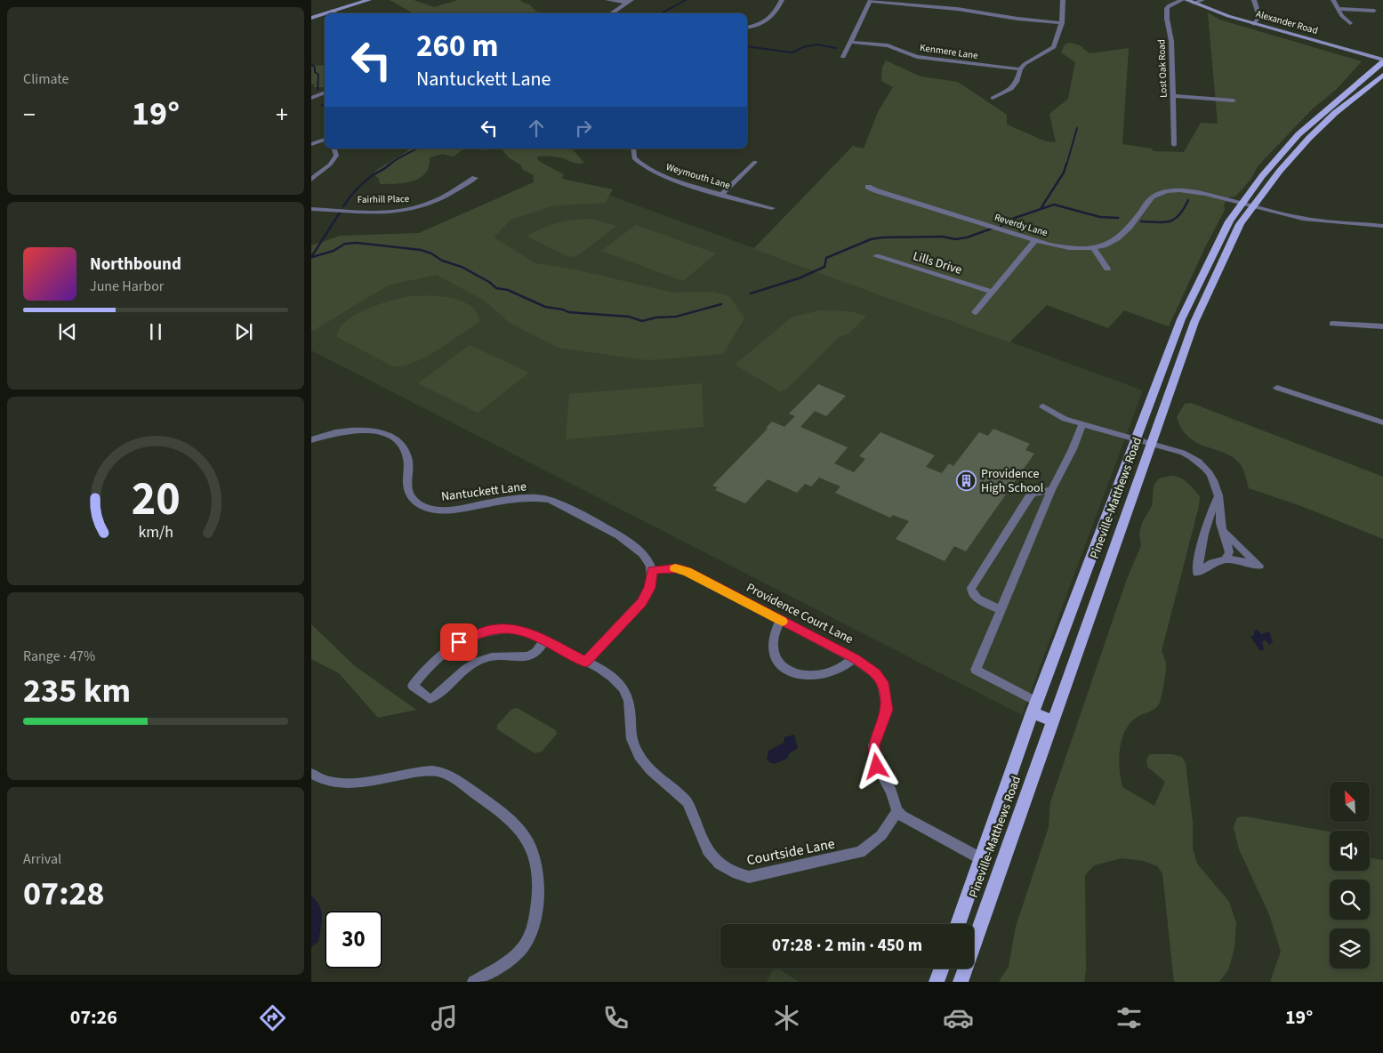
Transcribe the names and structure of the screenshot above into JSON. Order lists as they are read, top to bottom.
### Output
{
  "streets": {
    "main road": ["Pineville-Matthews Road"],
    "street": [
      "Alexander Road",
      "Kenmere Lane",
      "Lost Oak Road",
      "Weymouth Lane",
      "Fairhill Place",
      "Reverdy Lane",
      "Lills Drive",
      "Nantuckett Lane",
      "Providence Court Lane",
      "Courtside Lane"
    ]
  },
  "crossings": [
    ["Alexander Road", "Pineville-Matthews Road"],
    ["Reverdy Lane", "Pineville-Matthews Road"],
    ["Nantuckett Lane", "Providence Court Lane"],
    ["Providence Court Lane", "Courtside Lane"]
  ],
  "places": {
    "building": ["Providence High School"]
  },
  "north": "top left",
  "page": {
    "tile": [
      "Climate",
      ["Range · 47%", "235 km"],
      ["Arrival", "07:28"]
    ],
    "turn": ["260 m", "Nantuckett Lane"],
    "heat": ["−", "19°", "+"],
    "song": ["Northbound", "June Harbor"],
    "limit": "30",
    "trip": "07:28 · 2 min · 450 m",
    "tabs": ["07:26", "19°"],
    "gauge": ["20", "km/h"]
  }
}
